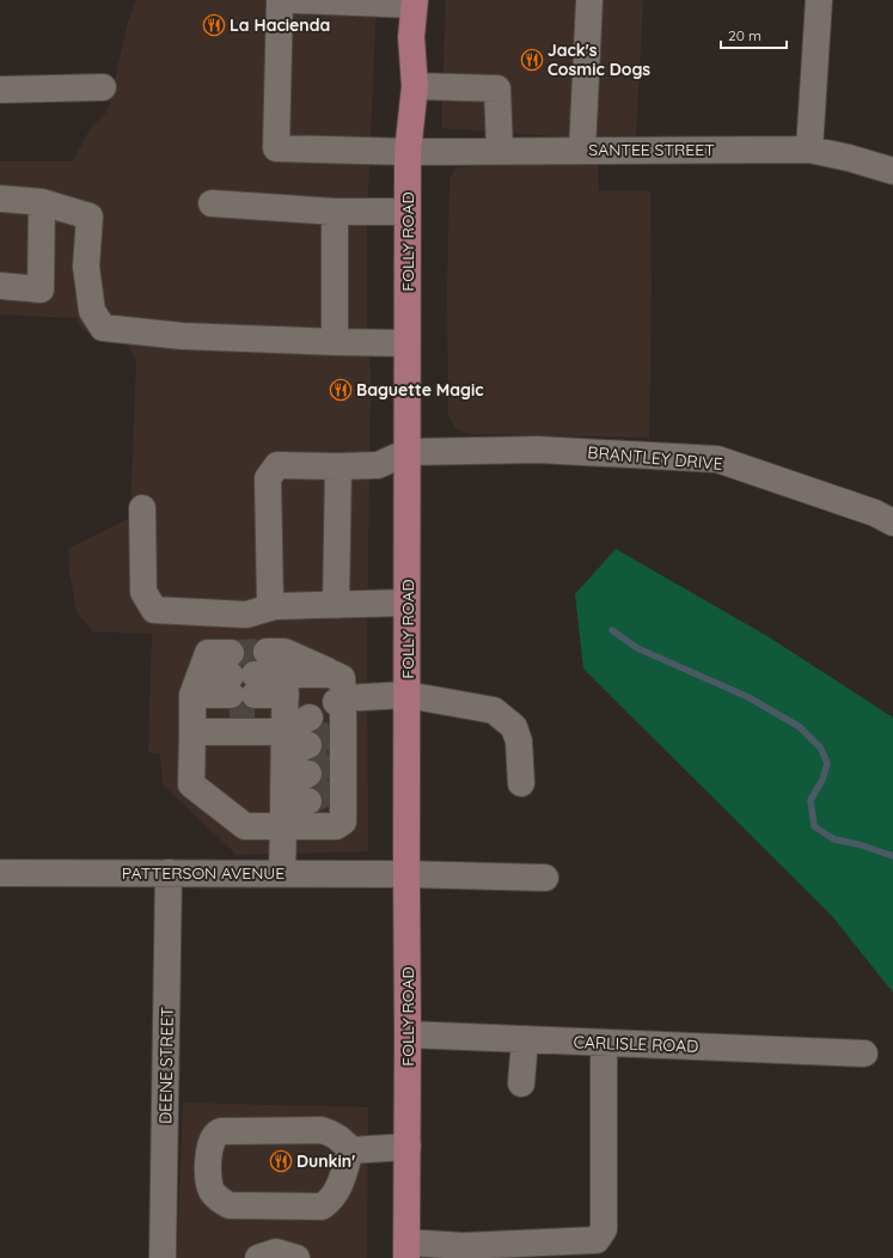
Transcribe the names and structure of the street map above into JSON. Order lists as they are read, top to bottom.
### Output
{
  "streets": {
    "main road": ["FOLLY ROAD"],
    "street": [
      "SANTEE STREET",
      "BRANTLEY DRIVE",
      "PATTERSON AVENUE",
      "CARLISLE ROAD",
      "DEENE STREET"
    ]
  },
  "crossings": [
    ["SANTEE STREET", "FOLLY ROAD"],
    ["FOLLY ROAD", "BRANTLEY DRIVE"],
    ["FOLLY ROAD", "PATTERSON AVENUE"],
    ["FOLLY ROAD", "CARLISLE ROAD"],
    ["PATTERSON AVENUE", "DEENE STREET"]
  ],
  "places": {
    "restaurant": [
      "La Hacienda",
      "Jack's Cosmic Dogs",
      "Baguette Magic",
      "Dunkin'"
    ]
  },
  "scale_bar": "20 m"
}
